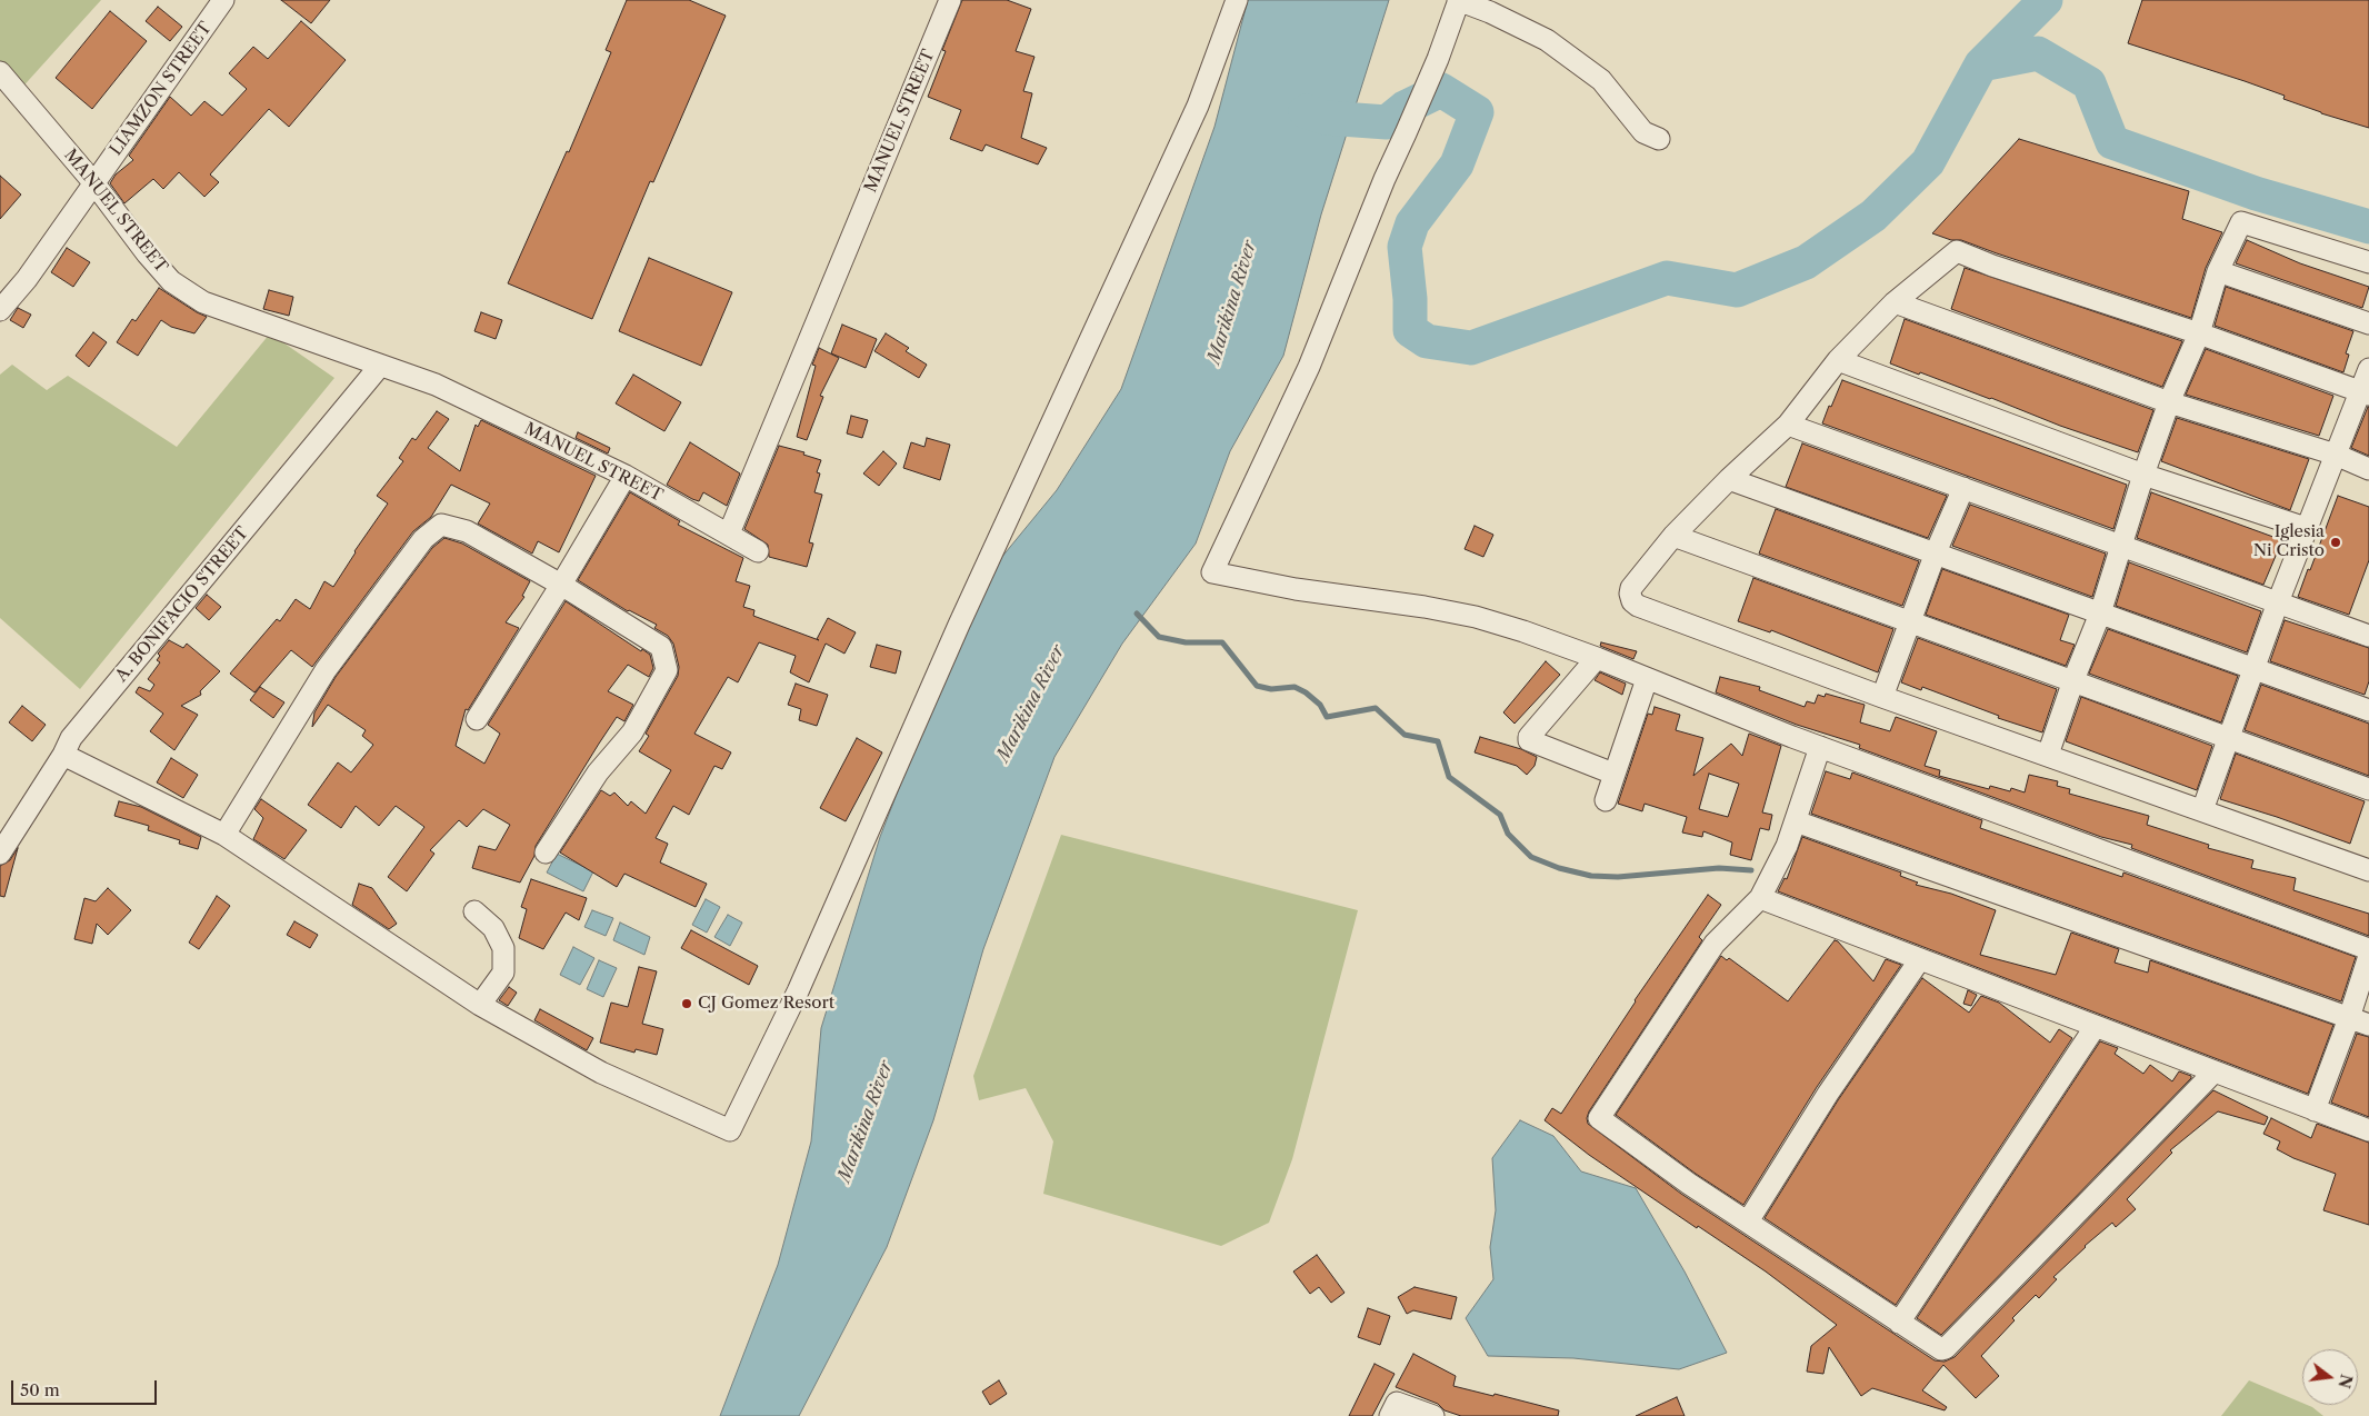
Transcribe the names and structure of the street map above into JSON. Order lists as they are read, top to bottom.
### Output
{
  "streets": {
    "street": ["LIAMZON STREET", "MANUEL STREET", "A. BONIFACIO STREET"]
  },
  "crossings": [
    ["LIAMZON STREET", "MANUEL STREET"],
    ["MANUEL STREET", "A. BONIFACIO STREET"]
  ],
  "water": ["Marikina River"],
  "places": ["Iglesia Ni Cristo", "CJ Gomez Resort"],
  "scale_bar": "50 m",
  "north": "right"
}
